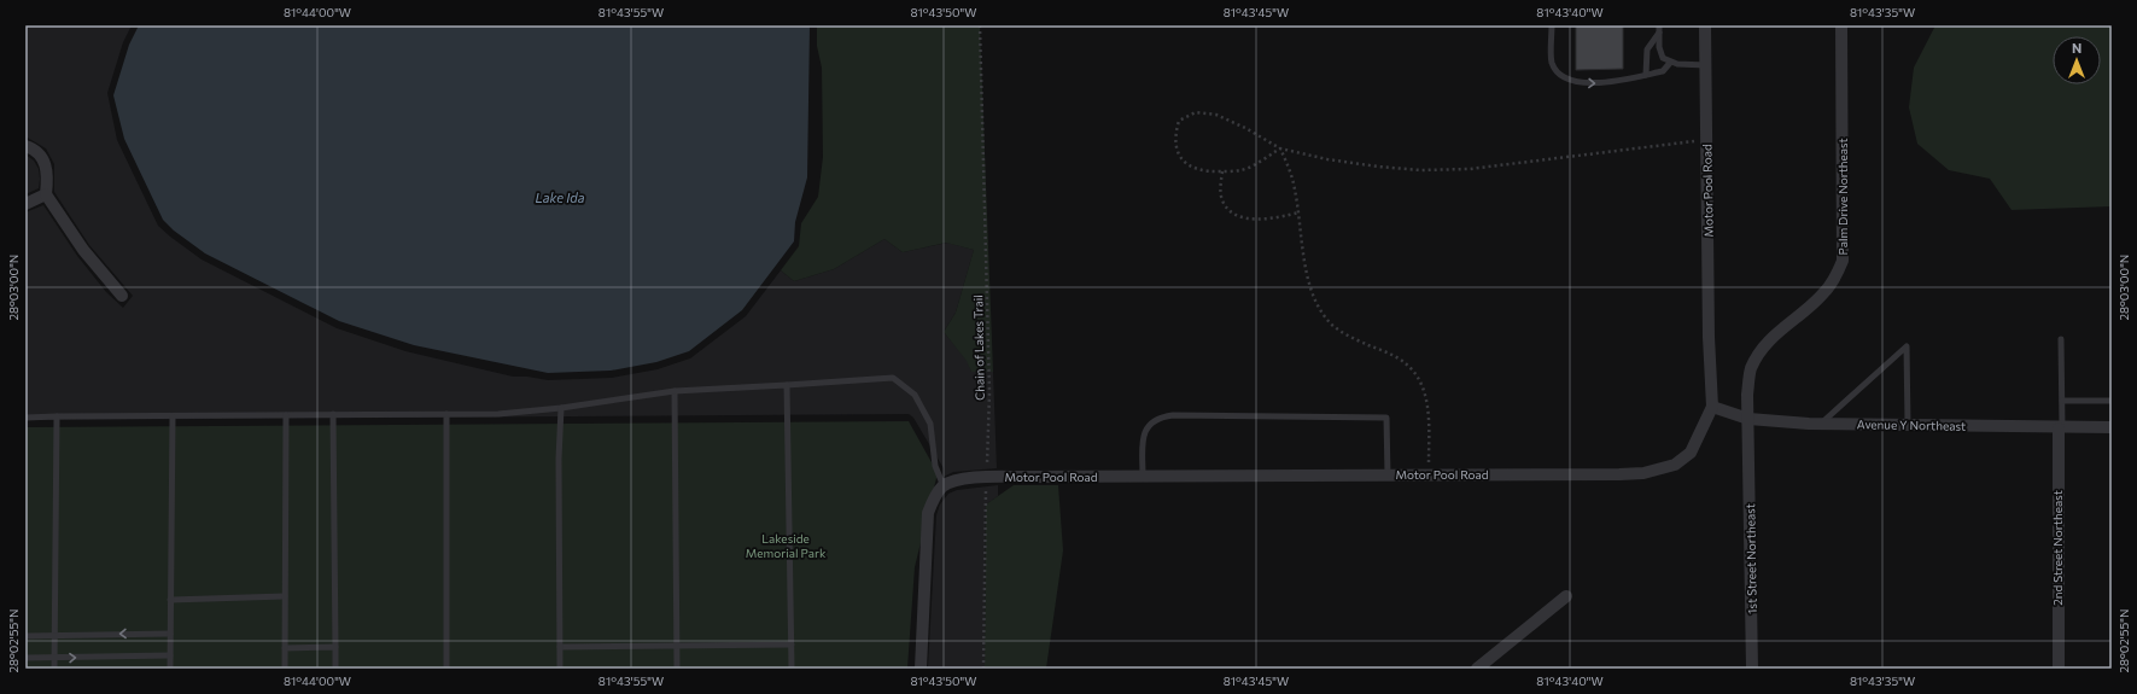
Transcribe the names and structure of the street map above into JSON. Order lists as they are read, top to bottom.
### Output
{
  "streets": {
    "street": [
      "Motor Pool Road",
      "Palm Drive Northeast",
      "Avenue Y Northeast",
      "2nd Street Northeast",
      "1st Street Northeast"
    ],
    "path": ["Chain of Lakes Trail"]
  },
  "crossings": [
    ["Motor Pool Road", "Chain of Lakes Trail"],
    ["Motor Pool Road", "Avenue Y Northeast"],
    ["Palm Drive Northeast", "Avenue Y Northeast"],
    ["Palm Drive Northeast", "1st Street Northeast"],
    ["Avenue Y Northeast", "2nd Street Northeast"]
  ],
  "water": ["Lake Ida"],
  "parks": ["Lakeside Memorial Park"],
  "north": "top",
  "coordinates": [
    "81°44'00\"W",
    "81°43'55\"W",
    "81°43'50\"W",
    "81°43'45\"W",
    "81°43'40\"W",
    "81°43'35\"W",
    "28°03'00\"N",
    "28°02'55\"N"
  ]
}
